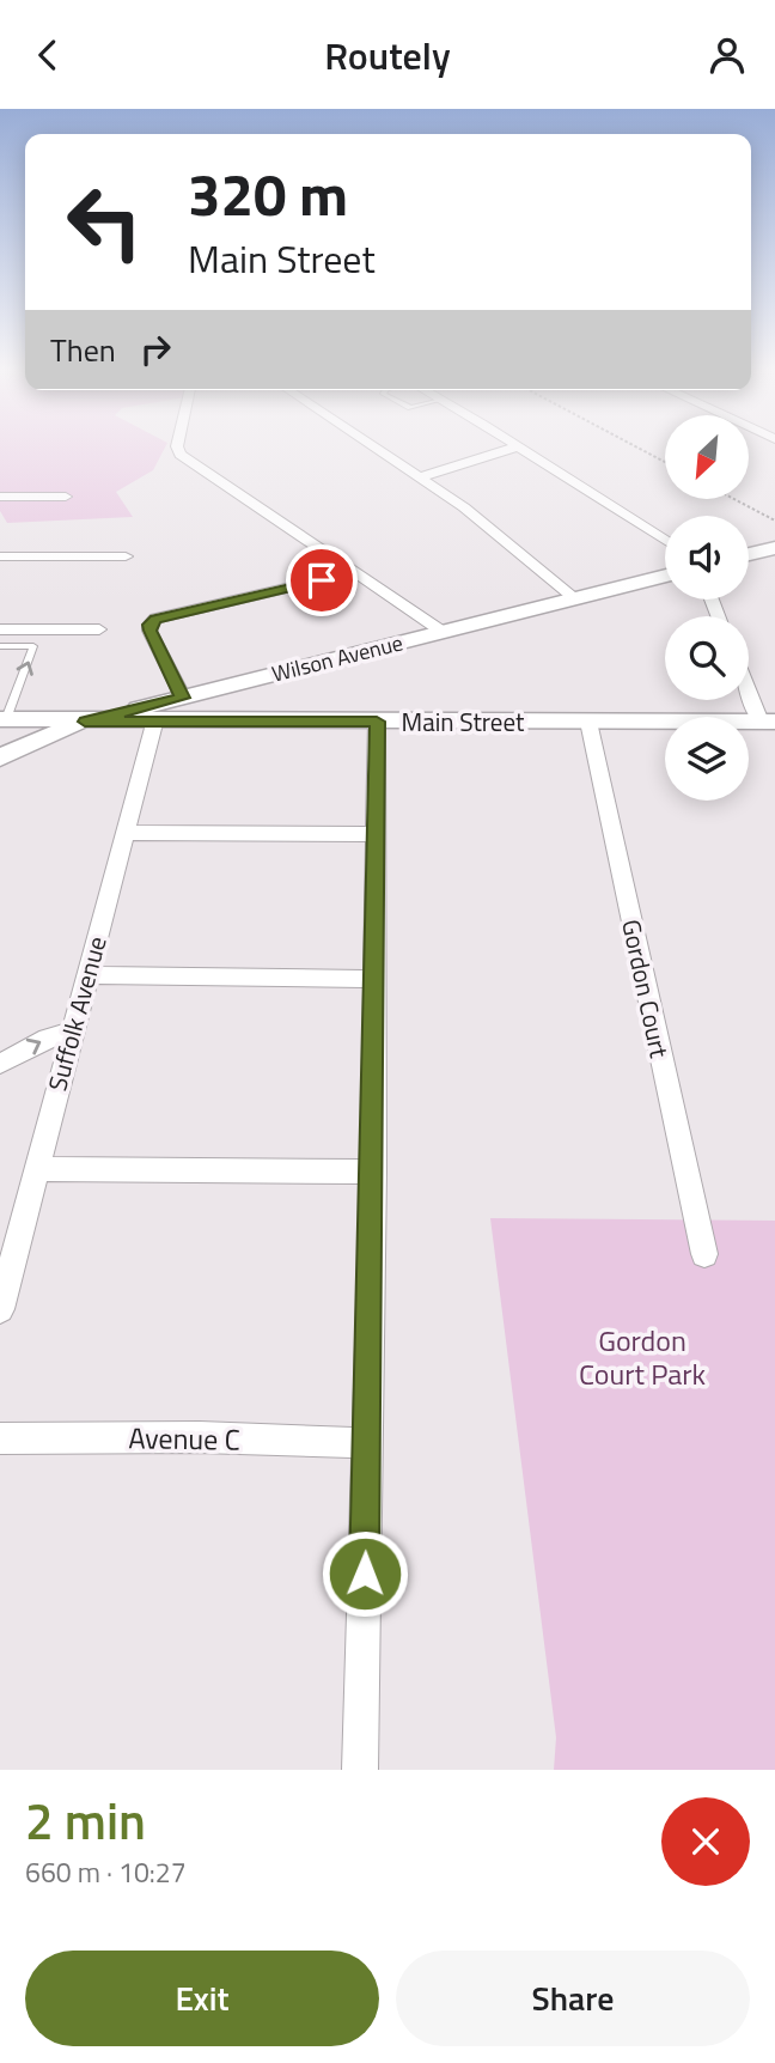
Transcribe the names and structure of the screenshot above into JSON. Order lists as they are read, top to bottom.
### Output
{
  "streets": {
    "street": [
      "Wilson Avenue",
      "Main Street",
      "Gordon Court",
      "Suffolk Avenue",
      "Avenue C"
    ]
  },
  "crossings": [
    ["Wilson Avenue", "Main Street"],
    ["Main Street", "Gordon Court"],
    ["Main Street", "Suffolk Avenue"]
  ],
  "parks": ["Gordon Court Park"],
  "north": "bottom left",
  "page": {
    "header": "Routely",
    "turn": ["320 m", "Main Street"],
    "then": "Then",
    "heading": ["2 min", "660 m · 10:27"],
    "buttons": ["Exit", "Share"]
  }
}
